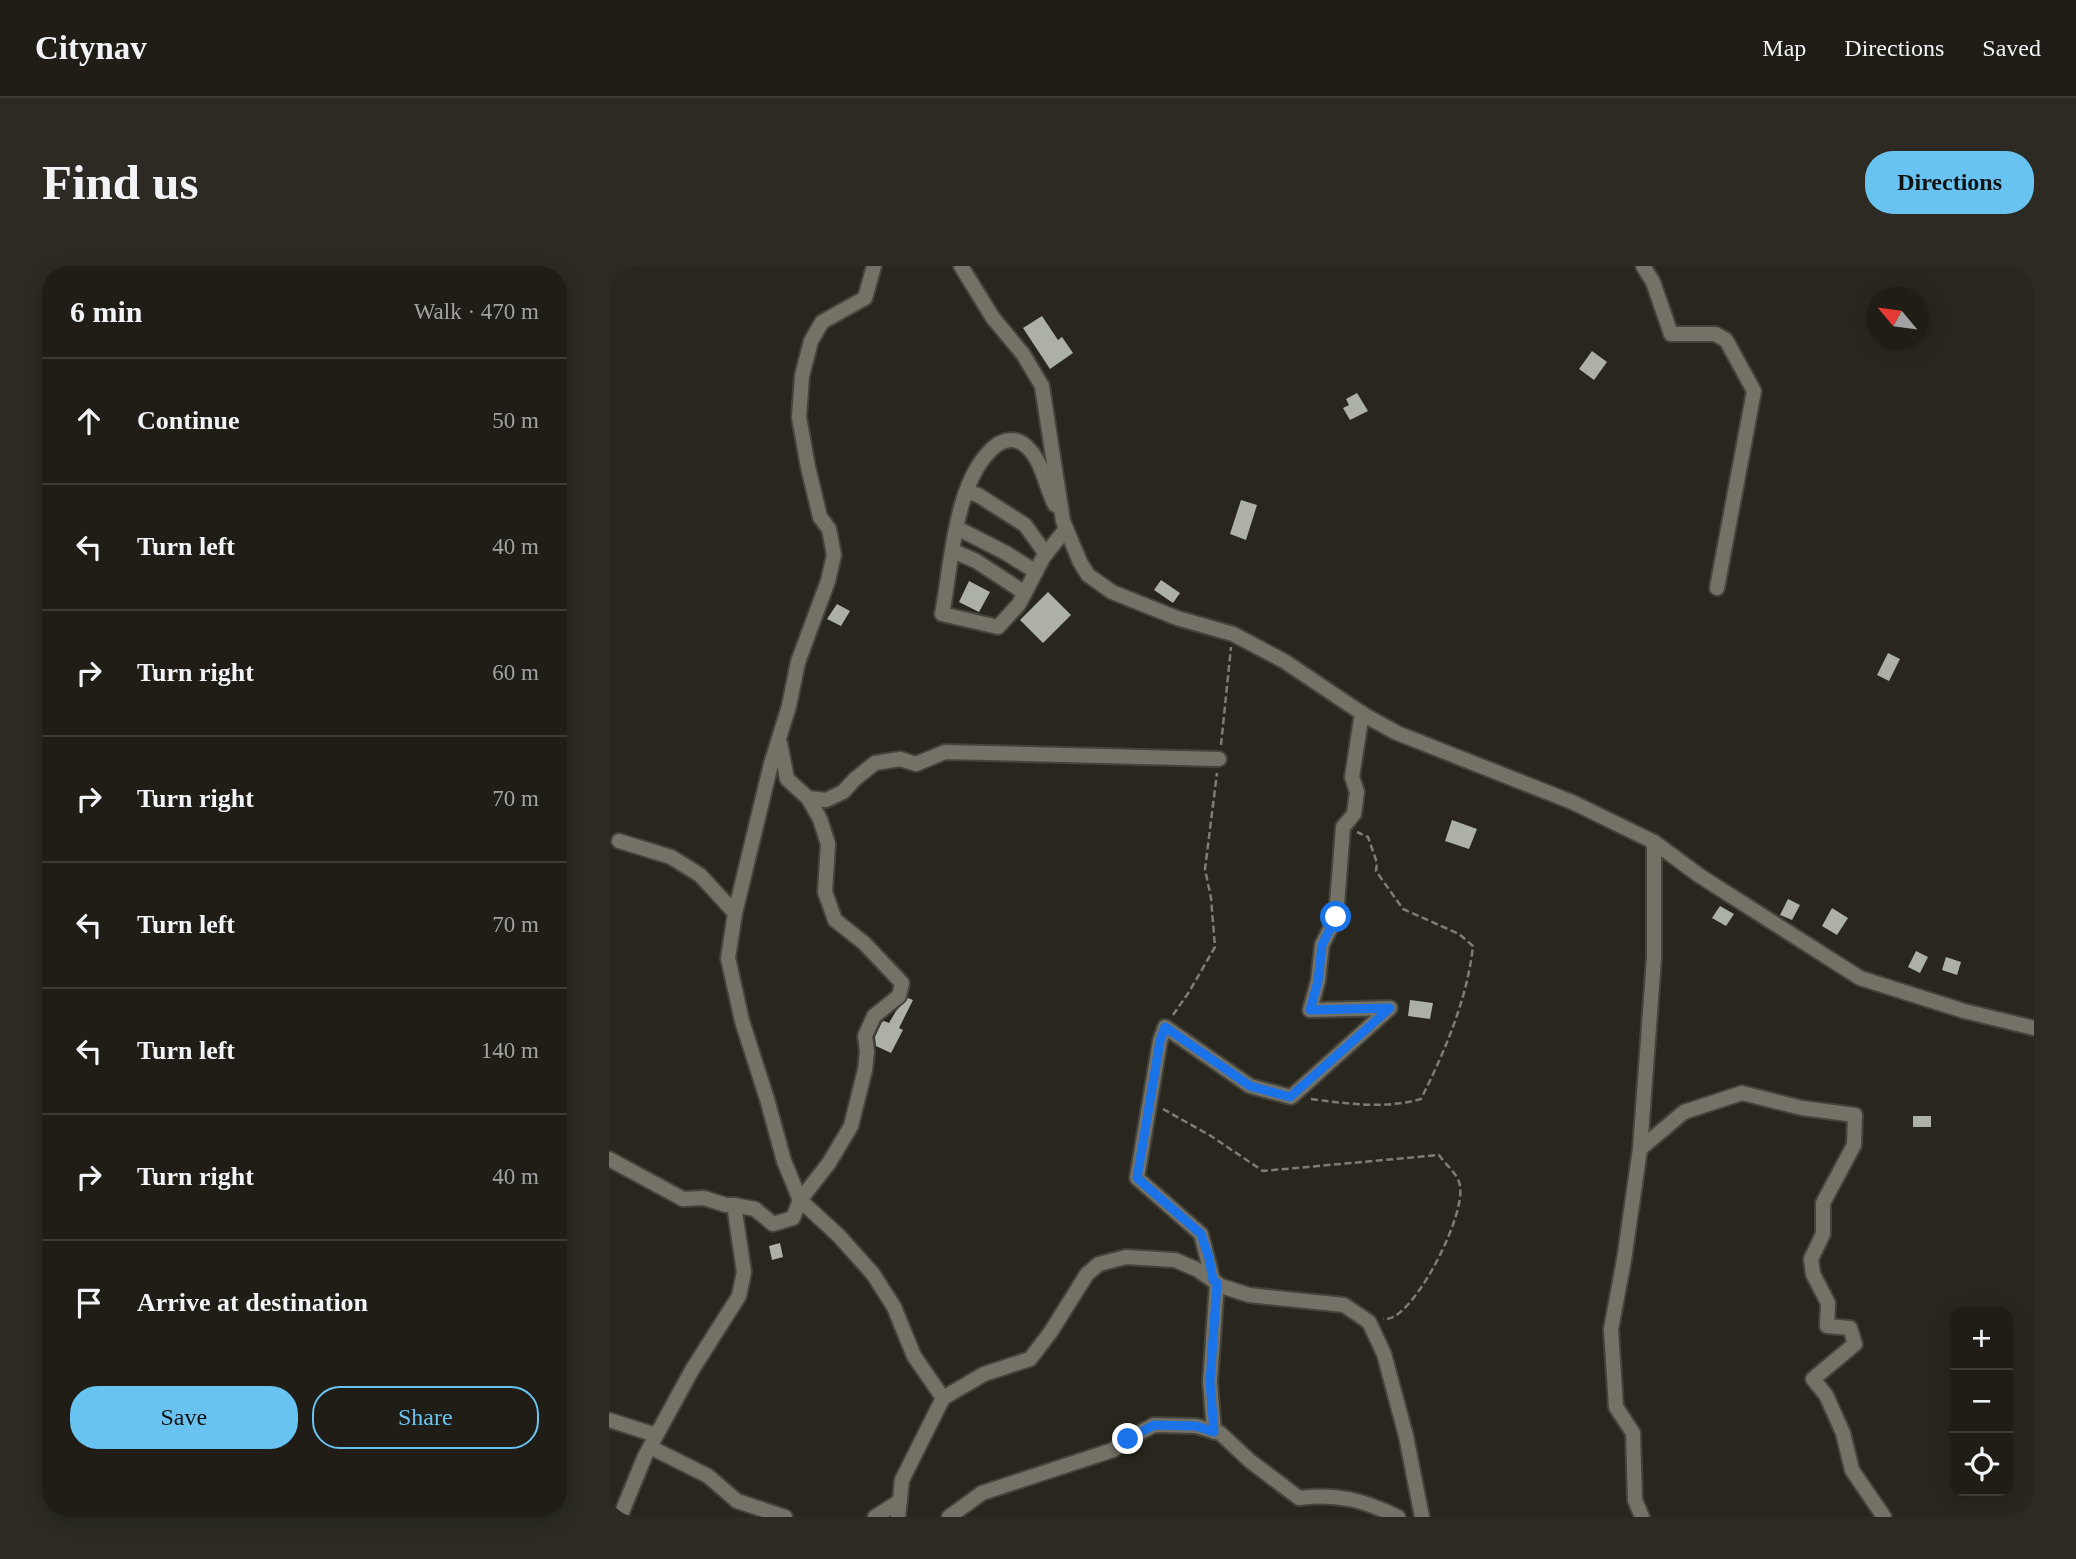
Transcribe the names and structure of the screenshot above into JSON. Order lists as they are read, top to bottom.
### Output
{
  "north": "top left",
  "page": {
    "header": "Citynav",
    "nav": ["Map", "Directions", "Saved"],
    "buttons": [
      "Directions",
      ["Save", "Share"]
    ],
    "title": "Find us",
    "heading": ["6 min", "Walk · 470 m"],
    "list": [
      ["Continue", "50 m"],
      ["Turn left", "40 m"],
      ["Turn right", "60 m"],
      ["Turn right", "70 m"],
      ["Turn left", "70 m"],
      ["Turn left", "140 m"],
      ["Turn right", "40 m"],
      "Arrive at destination"
    ],
    "map_buttons": ["+", "−"]
  }
}
